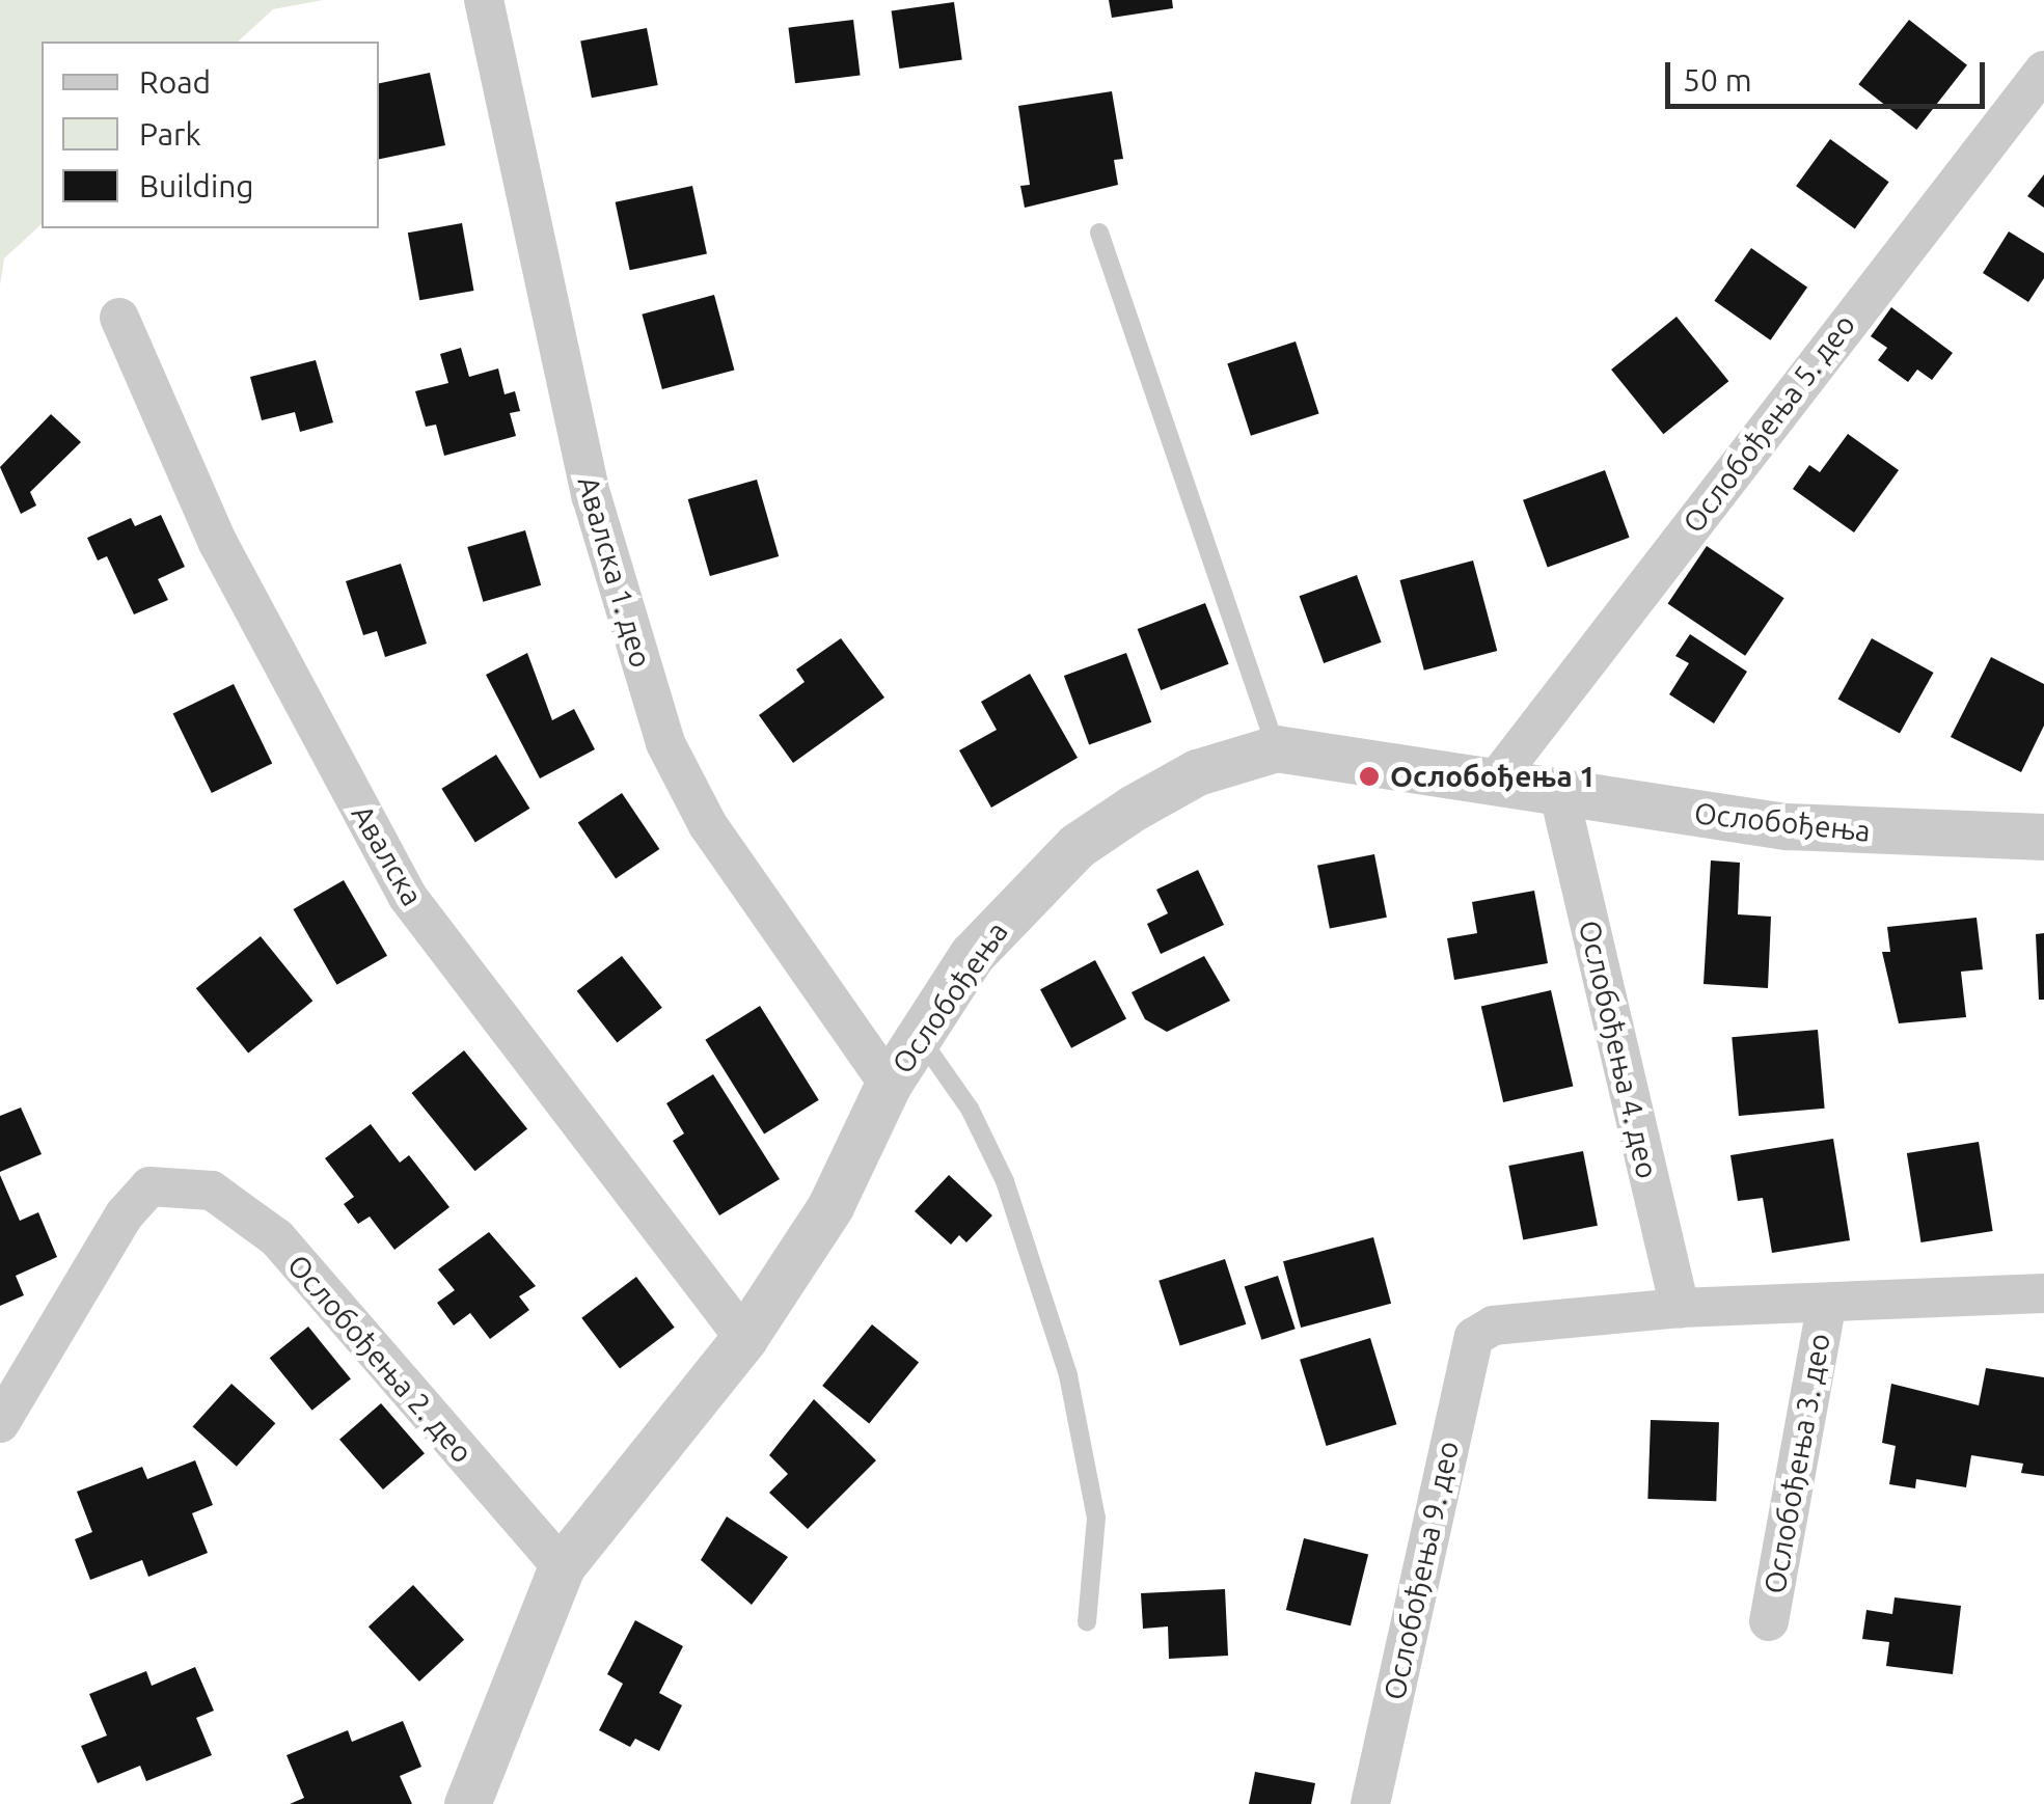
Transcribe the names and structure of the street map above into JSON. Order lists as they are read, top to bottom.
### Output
{
  "streets": {
    "street": [
      "Ослобођења 5. део",
      "Авалска 1. део",
      "Ослобођења",
      "Авалска",
      "Ослобођења 4. део",
      "Ослобођења 2. део",
      "Ослобођења 3. део",
      "Ослобођења 9. део"
    ]
  },
  "crossings": [
    ["Ослобођења 5. део", "Ослобођења"],
    ["Авалска 1. део", "Ослобођења"],
    ["Ослобођења", "Авалска"],
    ["Ослобођења", "Ослобођења 4. део"],
    ["Ослобођења", "Ослобођења 2. део"],
    ["Ослобођења 4. део", "Ослобођења 9. део"]
  ],
  "places": ["Ослобођења 1"],
  "legend": ["Road", "Park", "Building"],
  "scale_bar": "50 m"
}
